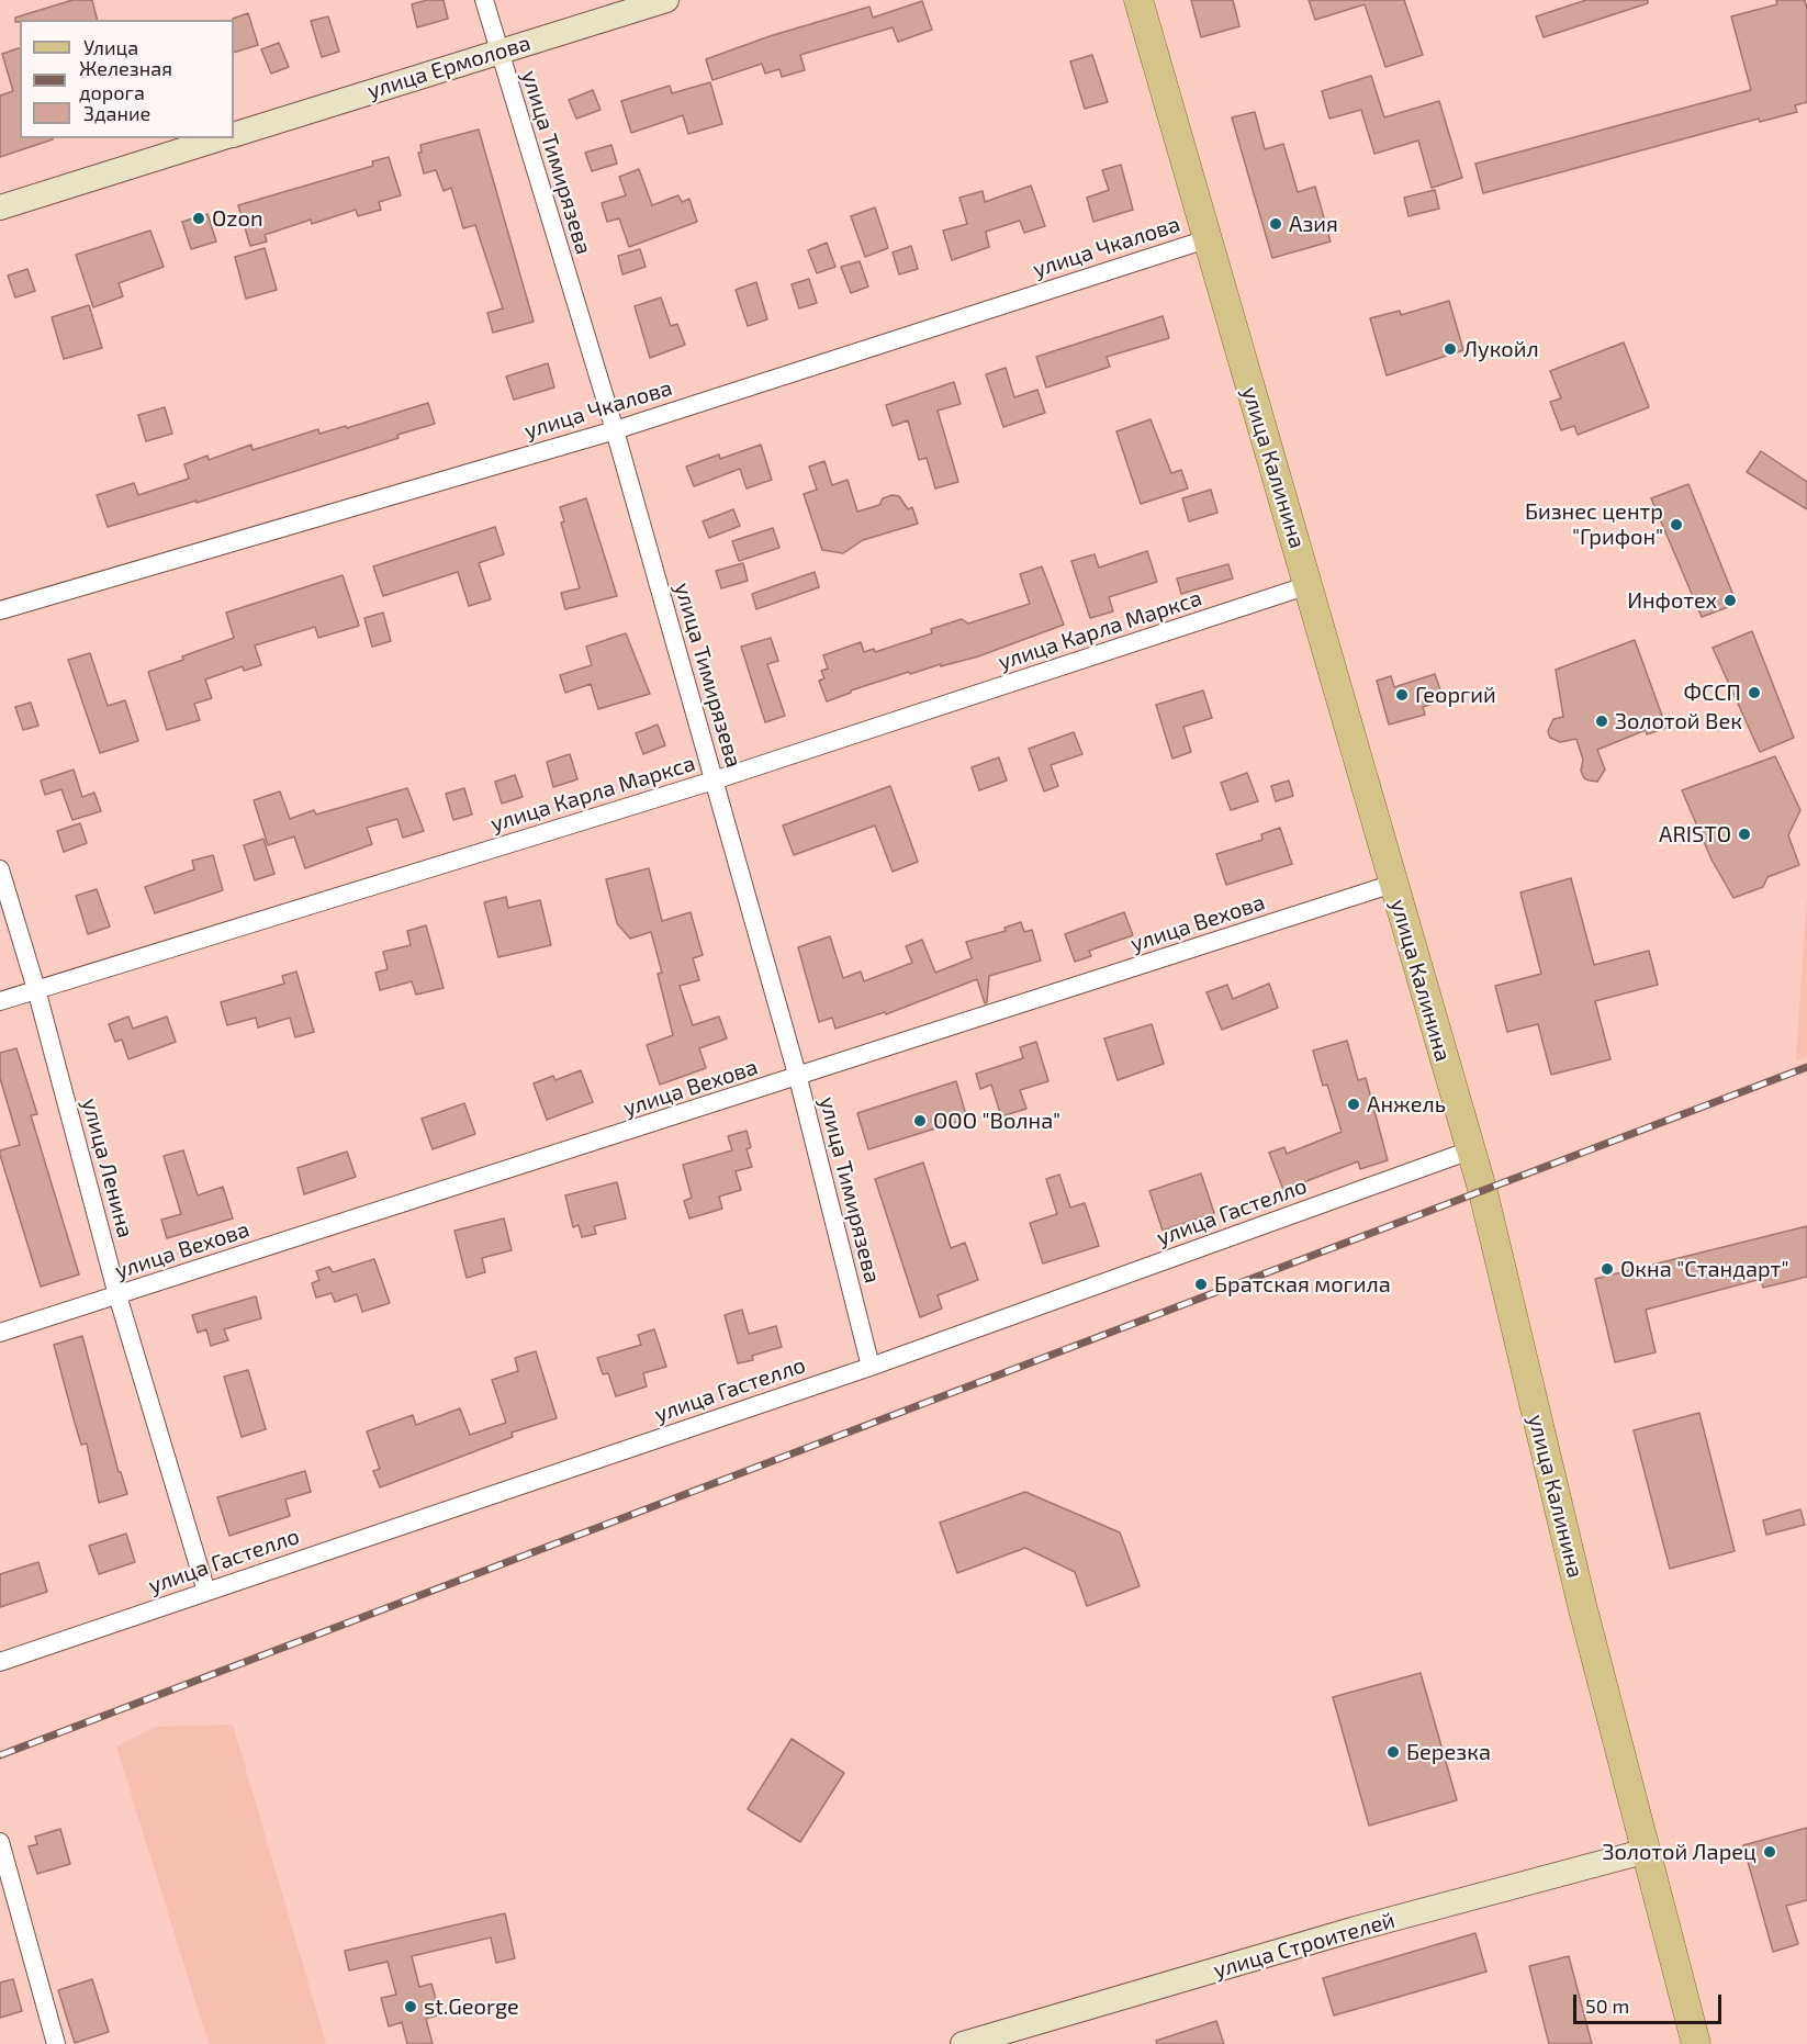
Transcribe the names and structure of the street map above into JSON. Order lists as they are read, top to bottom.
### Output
{
  "streets": {
    "main road": ["улица Ермолова", "улица Калинина", "улица Строителей"],
    "street": [
      "улица Тимирязева",
      "улица Чкалова",
      "улица Карла Маркса",
      "улица Вехова",
      "улица Ленина",
      "улица Гастелло"
    ]
  },
  "crossings": [
    ["улица Ермолова", "улица Тимирязева"],
    ["улица Тимирязева", "улица Чкалова"],
    ["улица Тимирязева", "улица Карла Маркса"],
    ["улица Тимирязева", "улица Вехова"],
    ["улица Тимирязева", "улица Гастелло"],
    ["улица Чкалова", "улица Калинина"],
    ["улица Калинина", "улица Карла Маркса"],
    ["улица Калинина", "улица Вехова"],
    ["улица Калинина", "улица Гастелло"],
    ["улица Калинина", "улица Строителей"],
    ["улица Карла Маркса", "улица Ленина"],
    ["улица Вехова", "улица Ленина"],
    ["улица Ленина", "улица Гастелло"]
  ],
  "places": [
    "Ozon",
    "Азия",
    "Лукойл",
    "Бизнес центр \"Грифон\"",
    "Инфотех",
    "ФССП",
    "Георгий",
    "Золотой Век",
    "ARISTO",
    "Анжель",
    "ООО \"Волна\"",
    "Окна \"Стандарт\"",
    "Братская могила",
    "Березка",
    "Золотой Ларец",
    "st.George"
  ],
  "legend": ["Улица", "Железная дорога", "Здание"],
  "scale_bar": "50 m"
}
